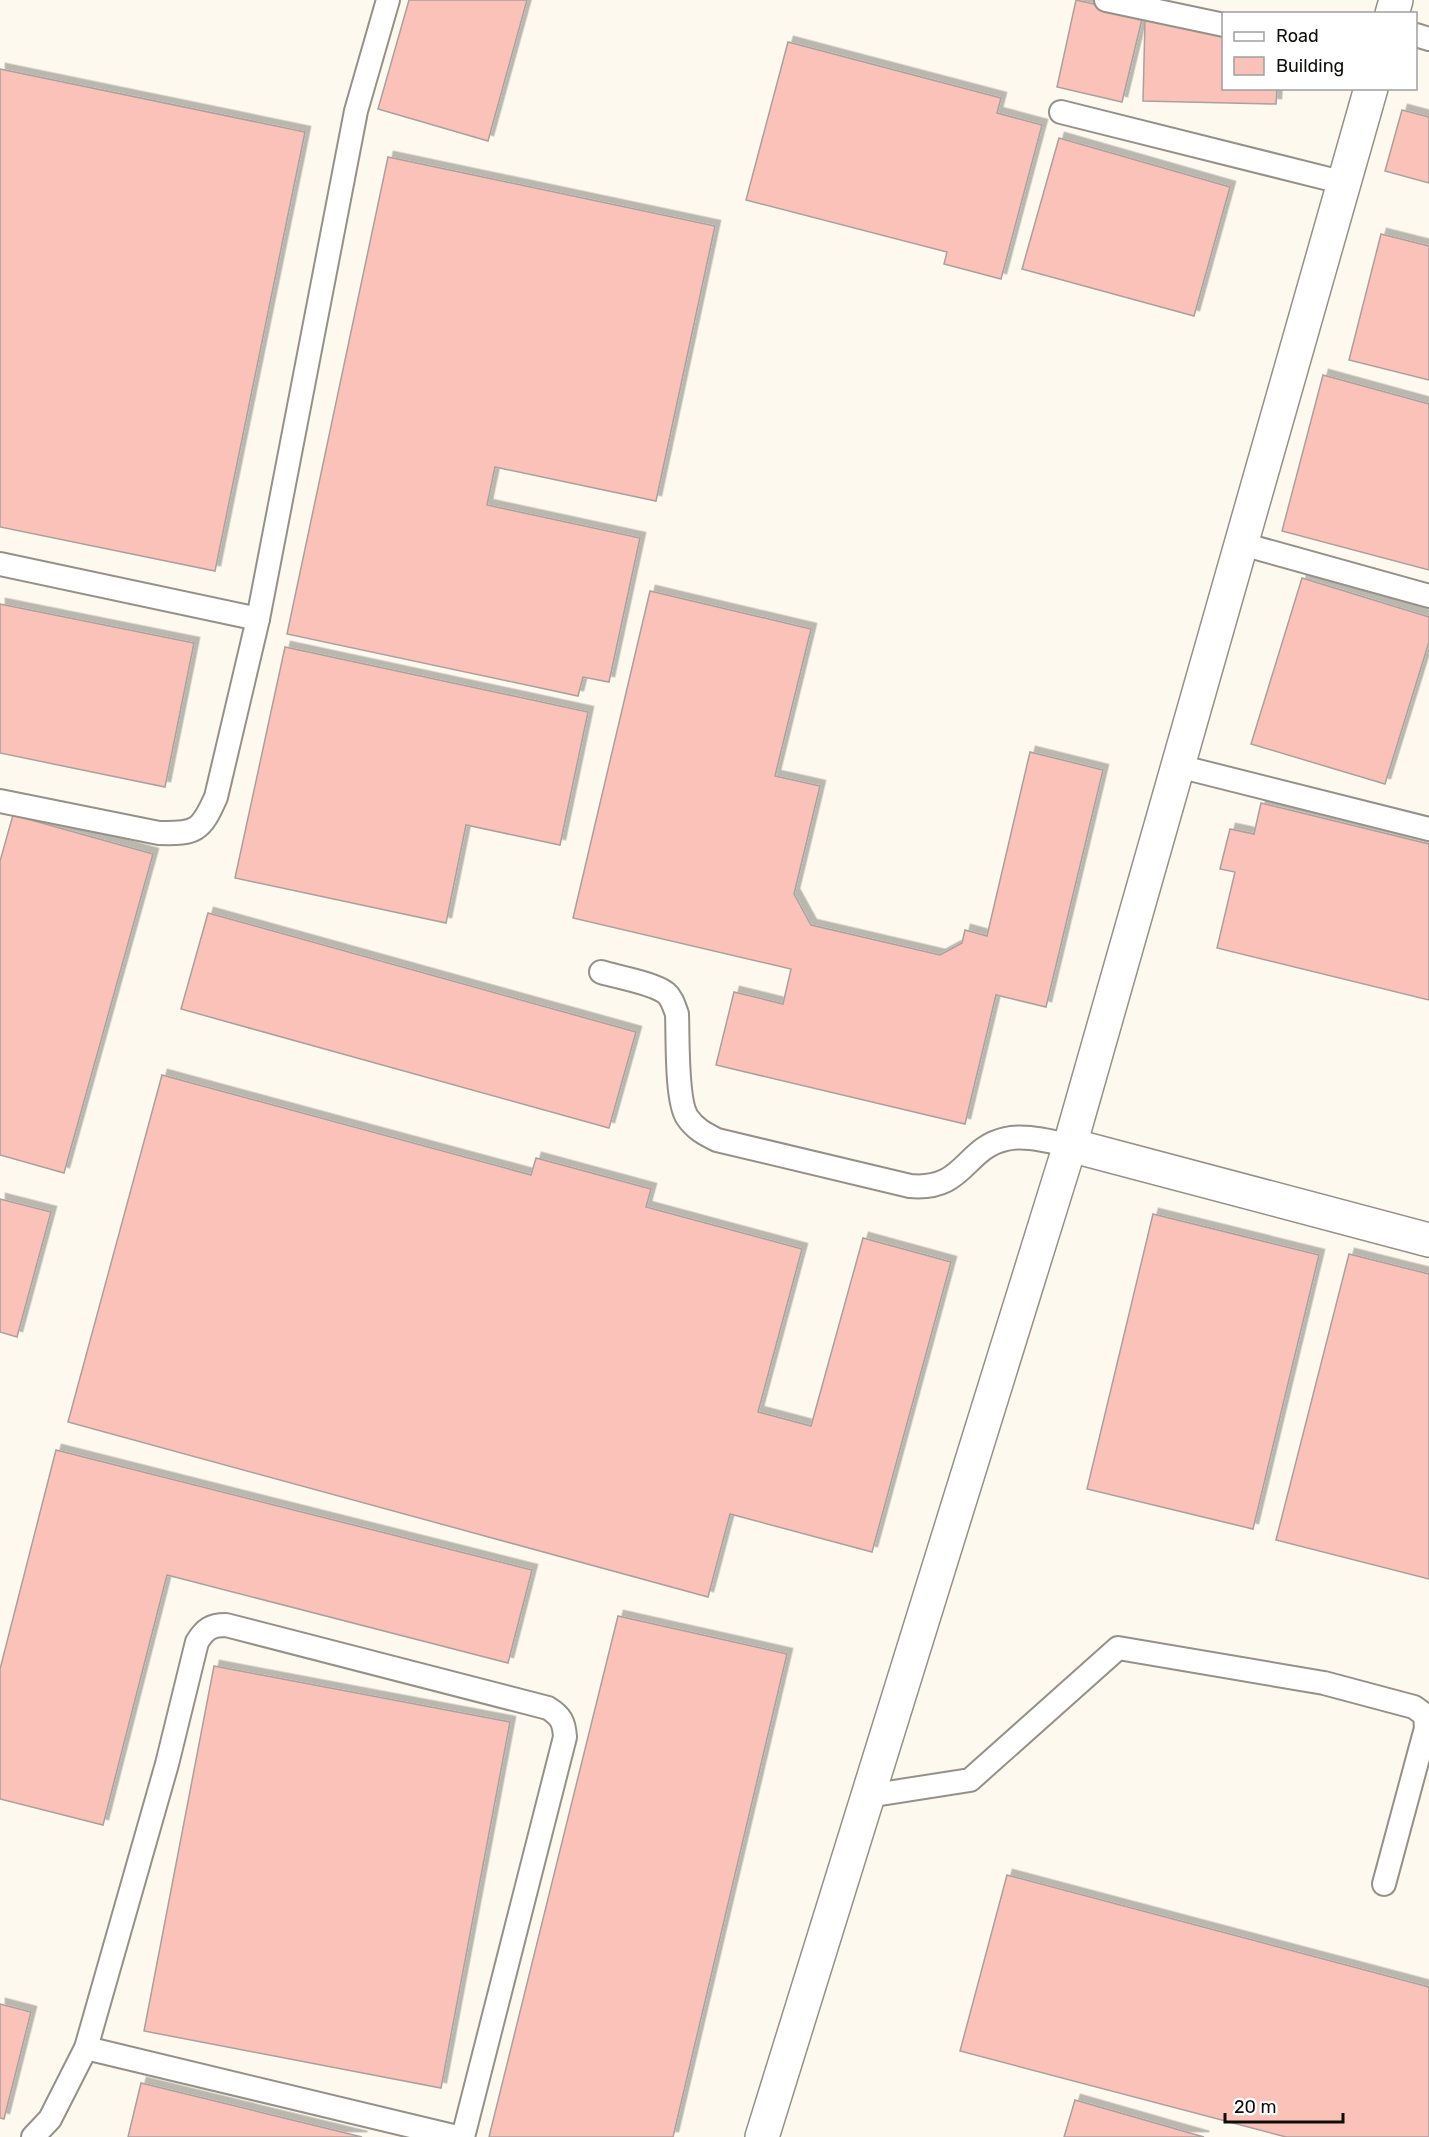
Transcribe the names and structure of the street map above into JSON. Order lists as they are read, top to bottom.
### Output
{
  "legend": ["Road", "Building"],
  "scale_bar": "20 m"
}
